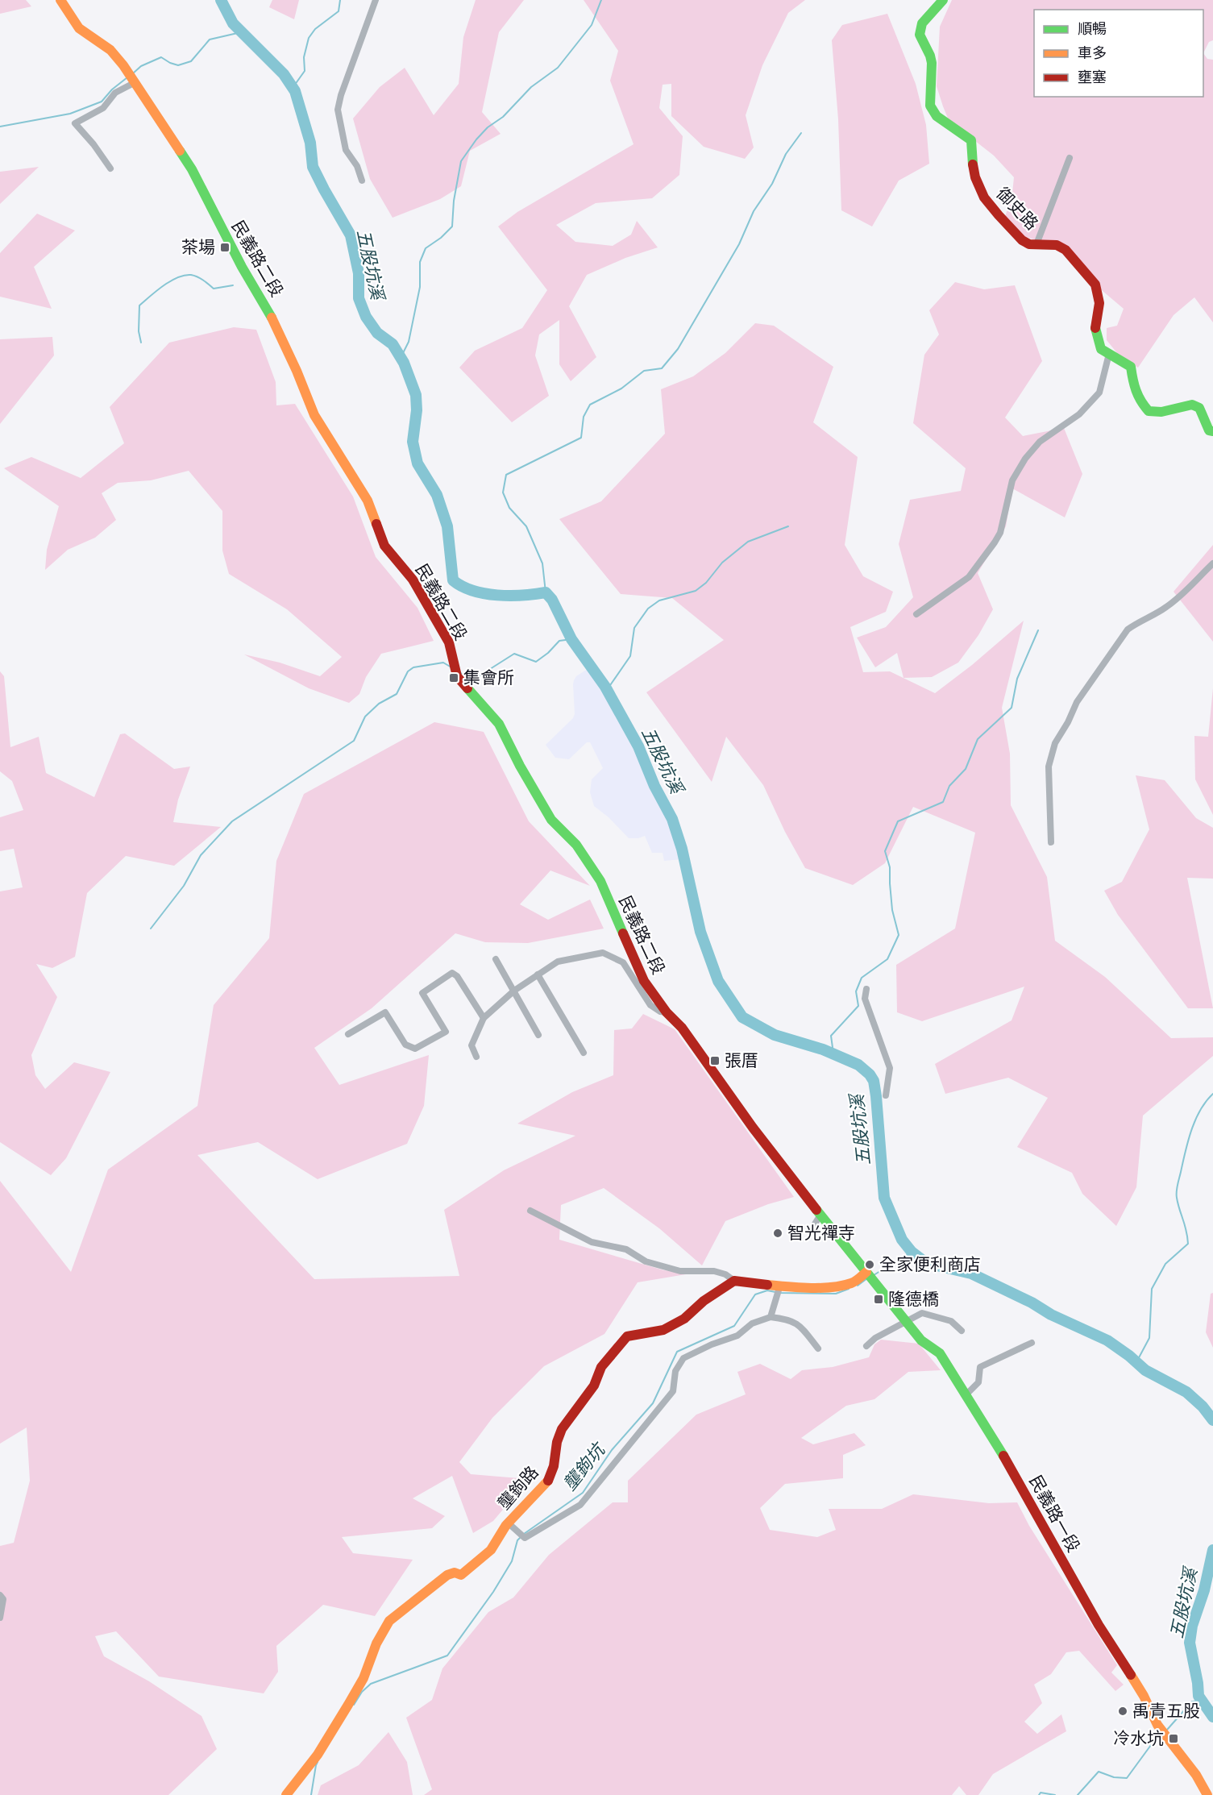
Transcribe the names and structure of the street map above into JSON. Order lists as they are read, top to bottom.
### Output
{
  "streets": {
    "main road": [
      "御史路",
      "民義路二段",
      "壟鉤路",
      "民義路一段"
    ]
  },
  "crossings": [
    ["民義路二段", "民義路一段"]
  ],
  "water": ["五股坑溪", "壟鉤坑"],
  "places": {
    "transit": [
      "茶場",
      "集會所",
      "張厝",
      "隆德橋",
      "冷水坑"
    ],
    "other": ["智光禪寺", "全家便利商店", "禹青五股"]
  },
  "legend": ["順暢", "車多", "壅塞"]
}
